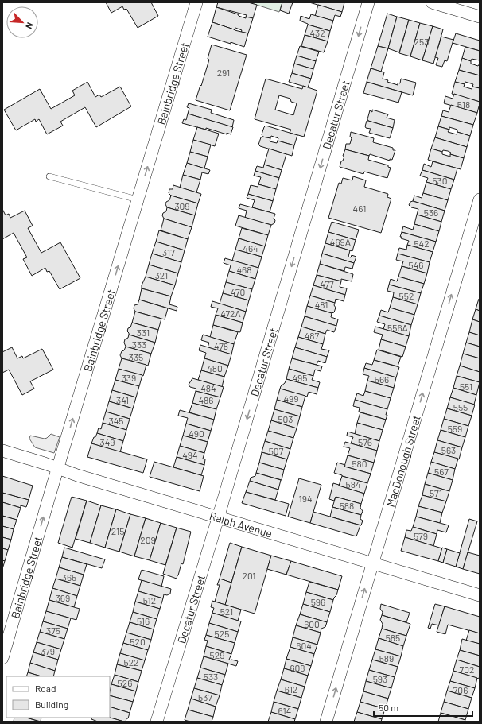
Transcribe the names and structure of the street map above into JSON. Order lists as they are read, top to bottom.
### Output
{
  "streets": {
    "street": [
      "Bainbridge Street",
      "Decatur Street",
      "MacDonough Street",
      "Ralph Avenue"
    ]
  },
  "crossings": [
    ["Bainbridge Street", "Ralph Avenue"],
    ["Decatur Street", "Ralph Avenue"],
    ["MacDonough Street", "Ralph Avenue"]
  ],
  "one_way": ["Bainbridge Street", "Decatur Street", "MacDonough Street"],
  "house_numbers": [
    "432",
    "253",
    "291",
    "518",
    "530",
    "309",
    "461",
    "536",
    "469A",
    "542",
    "464",
    "317",
    "546",
    "468",
    "321",
    "477",
    "470",
    "552",
    "481",
    "472A",
    "556A",
    "331",
    "487",
    "333",
    "478",
    "335",
    "480",
    "339",
    "495",
    "566",
    "551",
    "484",
    "499",
    "341",
    "486",
    "555",
    "503",
    "345",
    "559",
    "490",
    "349",
    "576",
    "563",
    "507",
    "494",
    "580",
    "567",
    "584",
    "571",
    "194",
    "588",
    "215",
    "579",
    "209",
    "201",
    "365",
    "369",
    "512",
    "596",
    "521",
    "516",
    "600",
    "375",
    "525",
    "585",
    "520",
    "604",
    "379",
    "529",
    "589",
    "522",
    "608",
    "702",
    "533",
    "593",
    "526",
    "612",
    "706",
    "537",
    "614"
  ],
  "legend": ["Road", "Building"],
  "scale_bar": "50 m",
  "north": "bottom right"
}
